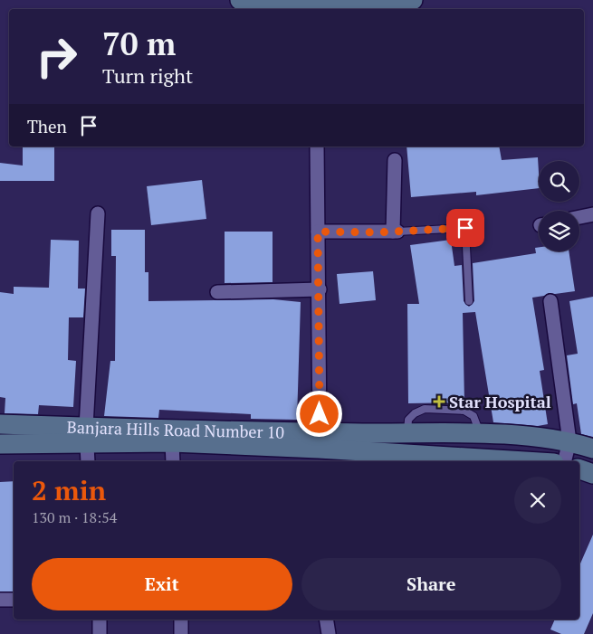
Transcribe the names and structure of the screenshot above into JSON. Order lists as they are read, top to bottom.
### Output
{
  "streets": {
    "main road": ["Banjara Hills Road Number 10"]
  },
  "places": {
    "health": ["Star Hospital"]
  },
  "page": {
    "turn": ["70 m", "Turn right"],
    "then": "Then",
    "heading": ["2 min", "130 m · 18:54"],
    "buttons": ["Exit", "Share"]
  }
}
